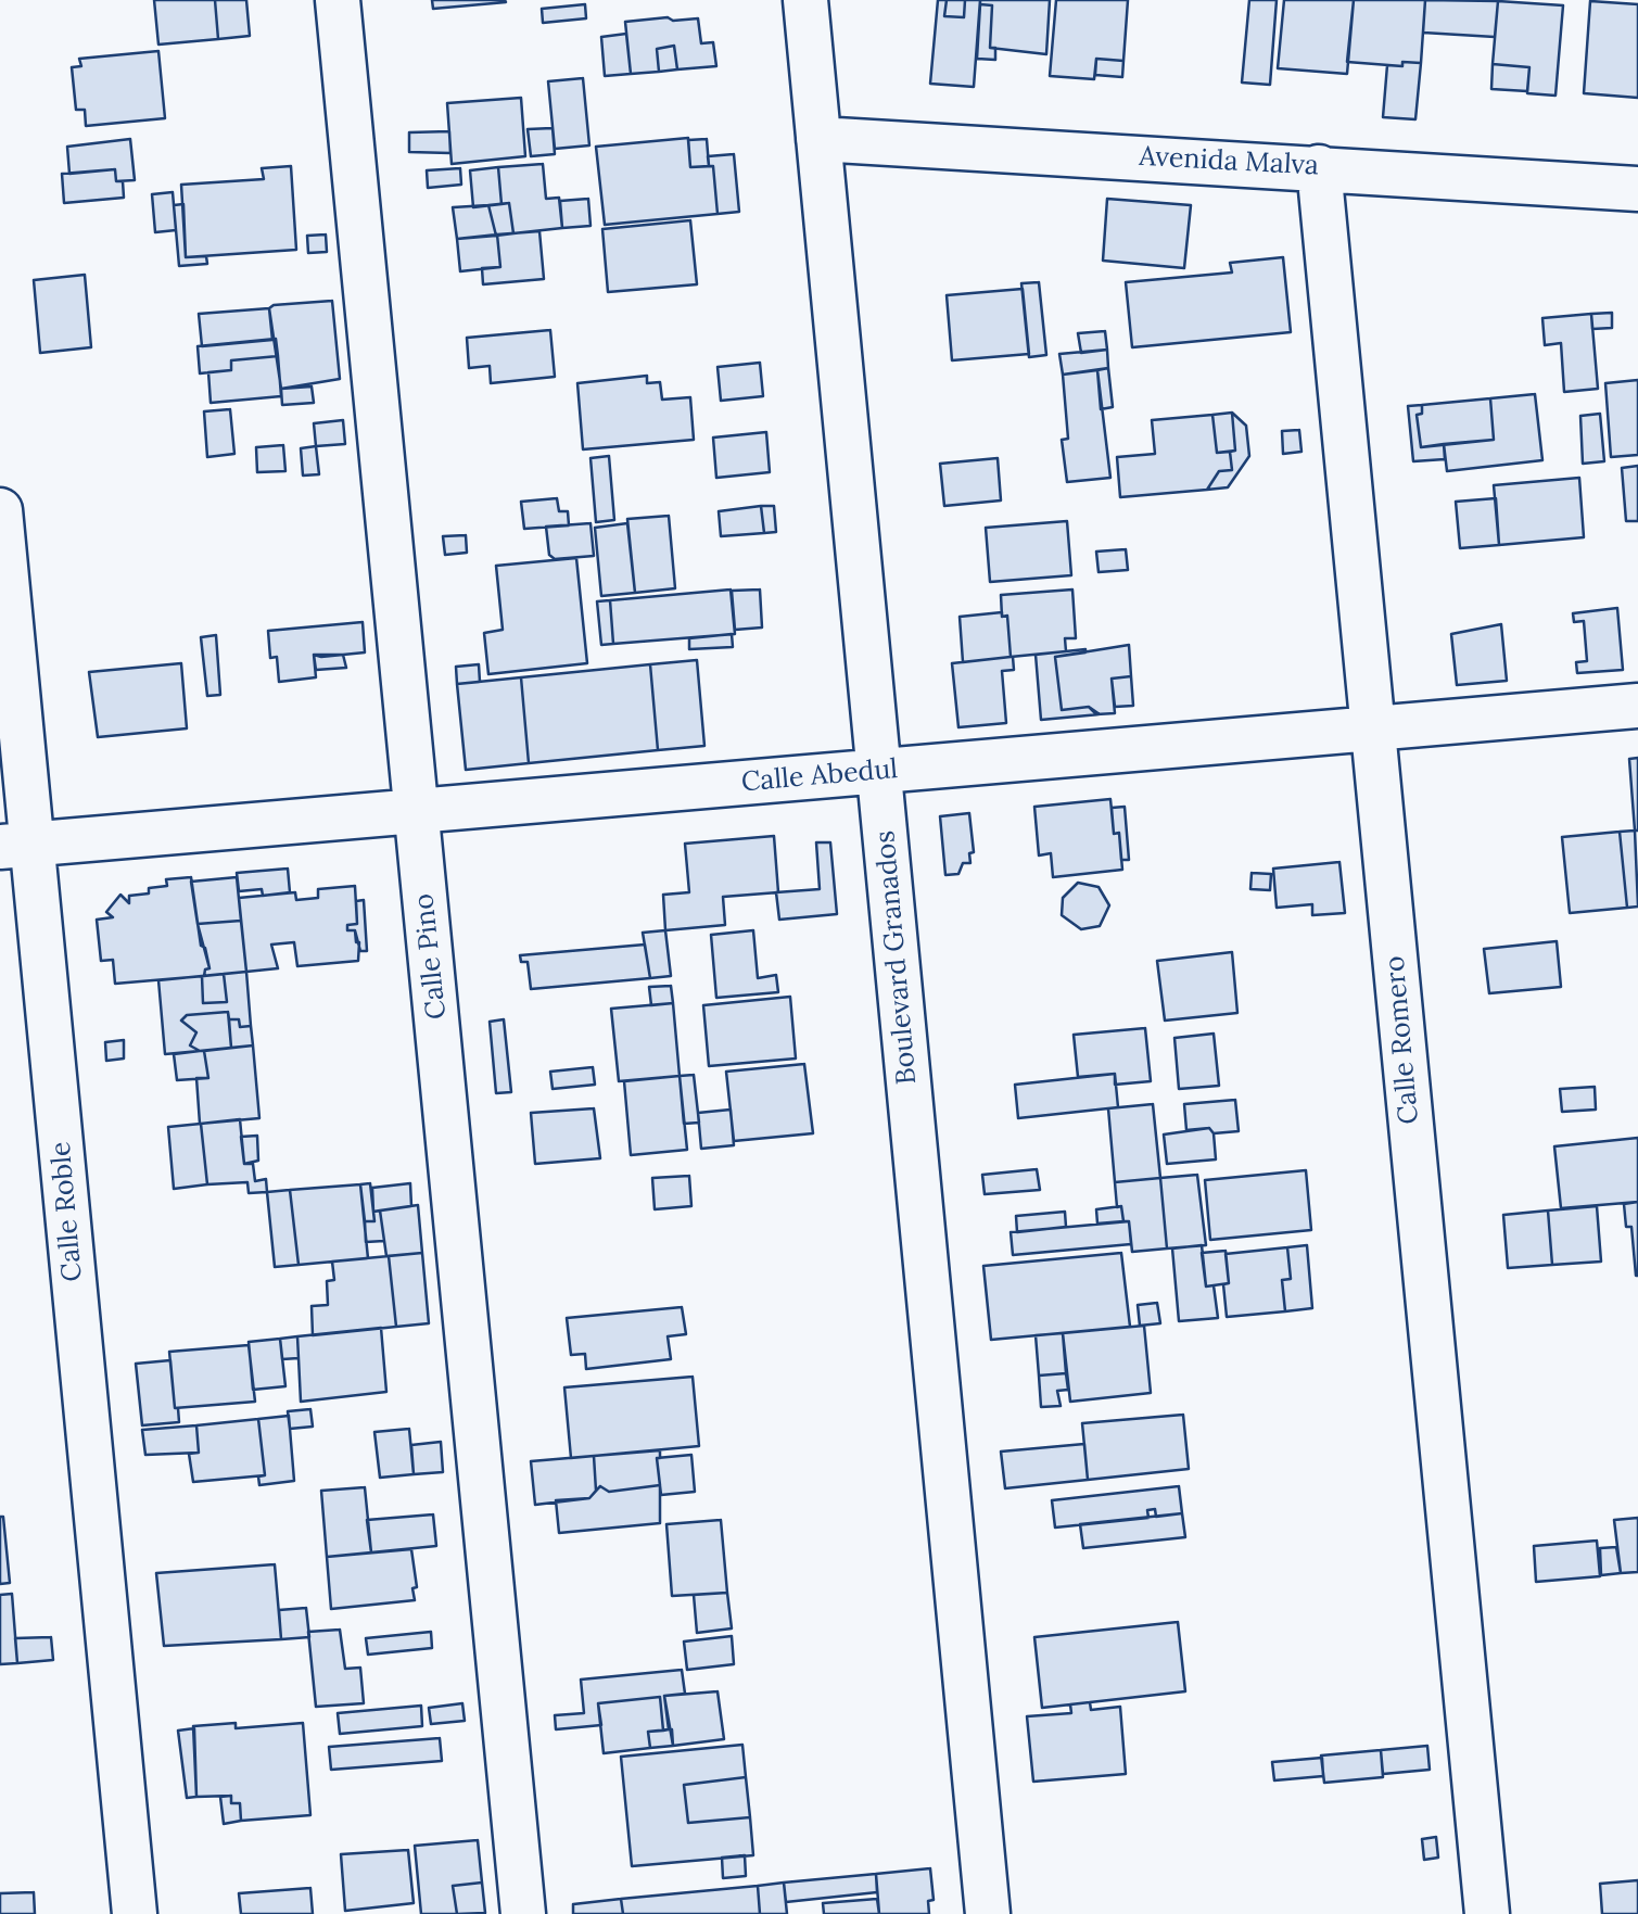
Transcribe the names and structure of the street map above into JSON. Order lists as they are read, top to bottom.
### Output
{
  "streets": {
    "street": [
      "Avenida Malva",
      "Calle Abedul",
      "Calle Pino",
      "Boulevard Granados",
      "Calle Romero",
      "Calle Roble"
    ]
  },
  "crossings": [
    ["Avenida Malva", "Boulevard Granados"],
    ["Avenida Malva", "Calle Romero"],
    ["Calle Abedul", "Calle Pino"],
    ["Calle Abedul", "Boulevard Granados"],
    ["Calle Abedul", "Calle Romero"],
    ["Calle Abedul", "Calle Roble"]
  ]
}
